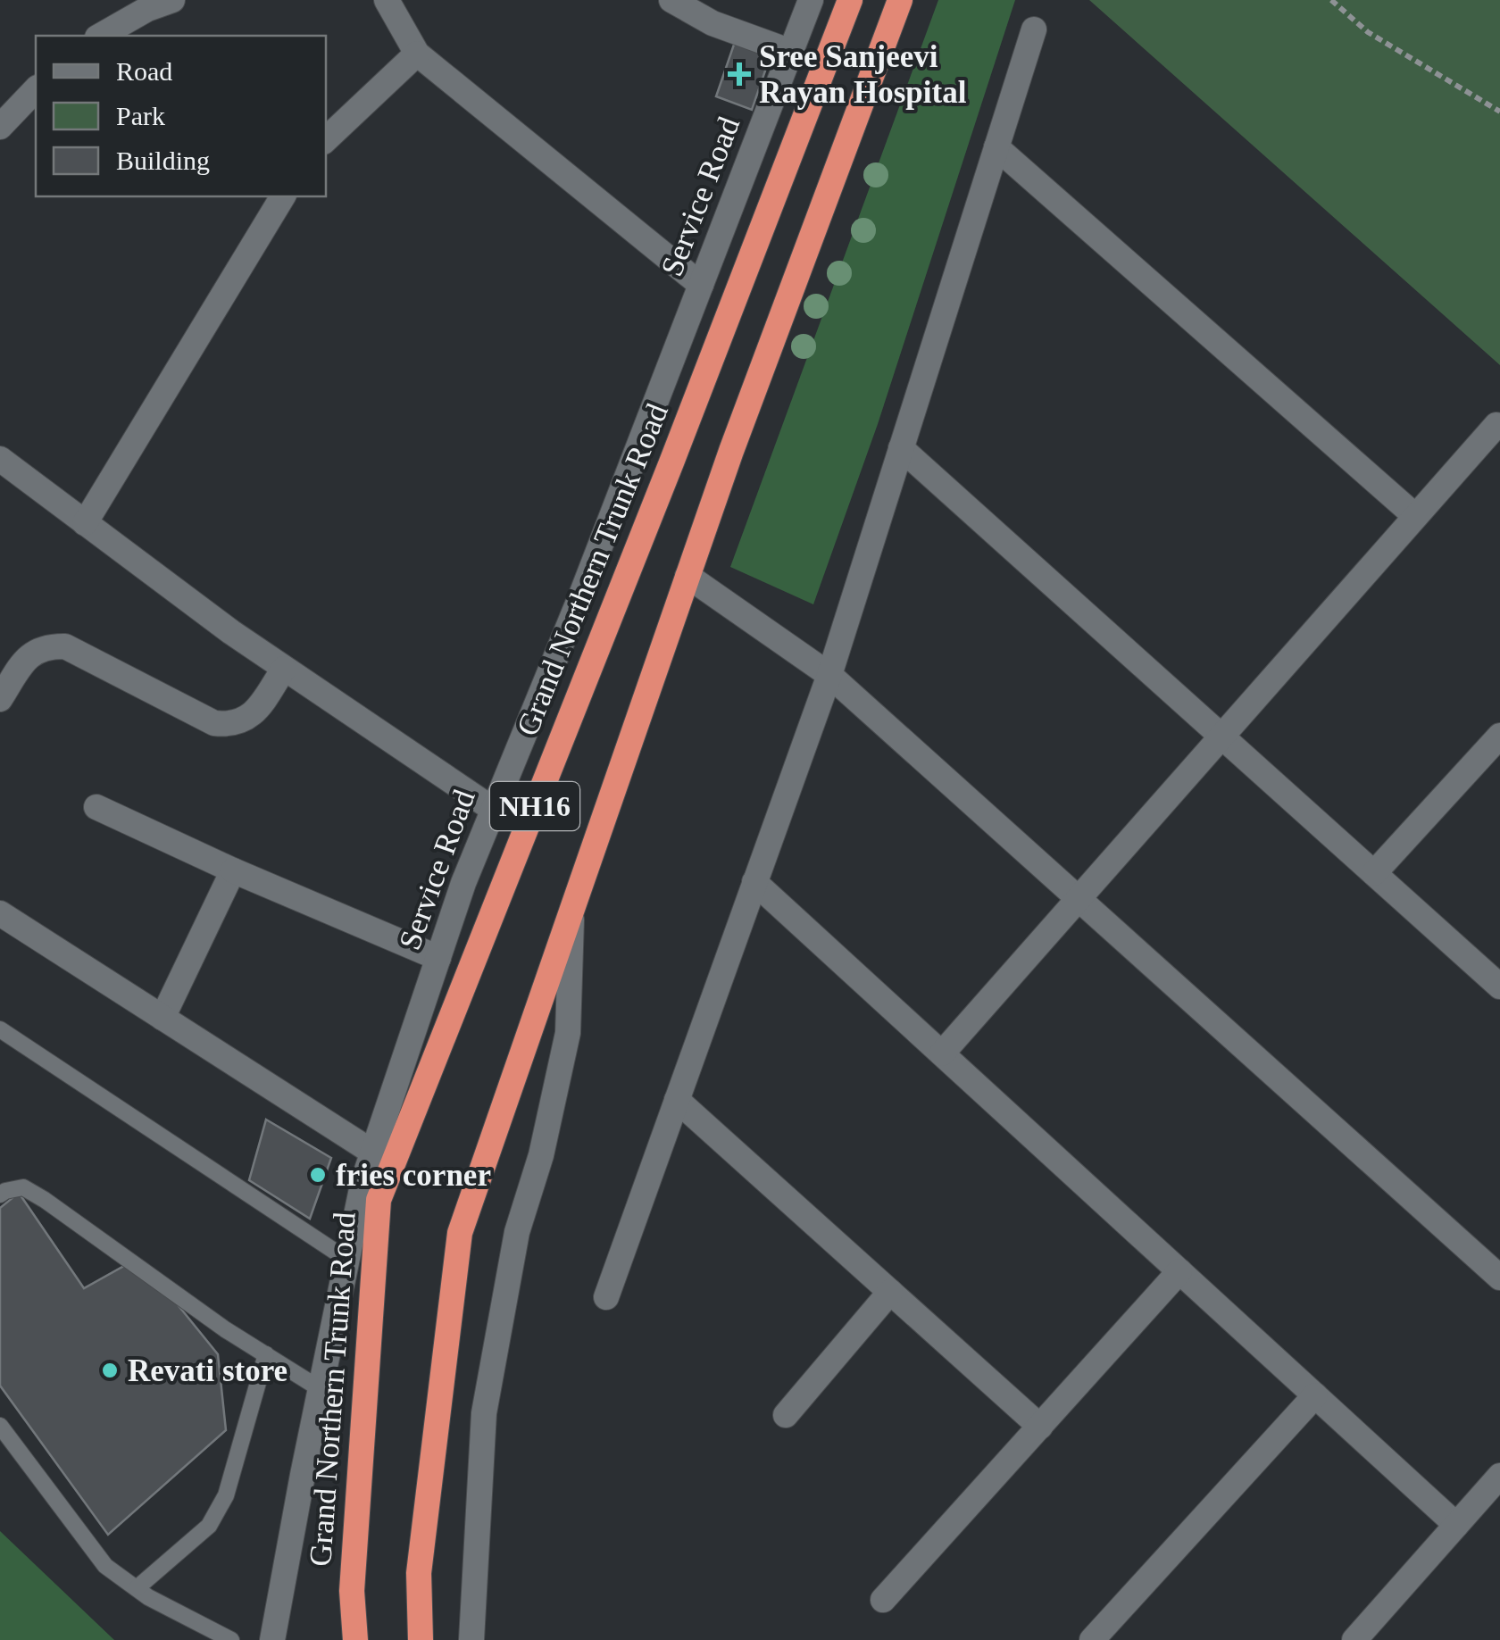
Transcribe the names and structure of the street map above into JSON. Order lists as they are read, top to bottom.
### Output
{
  "streets": {
    "highway": ["Grand Northern Trunk Road", "NH16"],
    "street": ["Service Road"]
  },
  "places": {
    "health": ["Sree Sanjeevi Rayan Hospital"],
    "other": ["fries corner", "Revati store"]
  },
  "legend": ["Road", "Park", "Building"]
}
